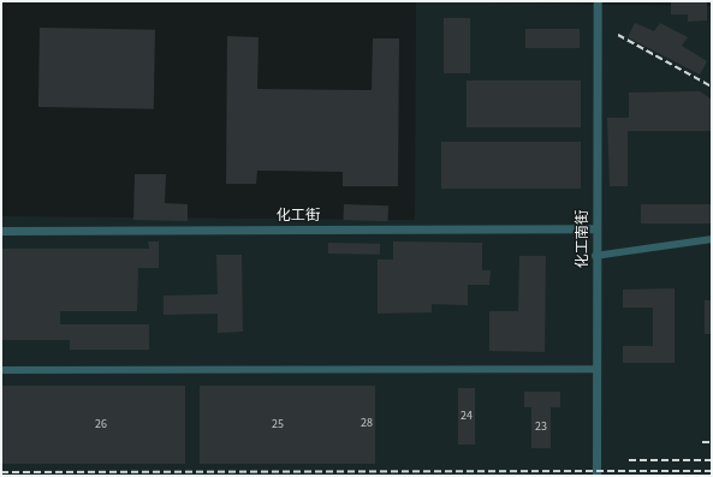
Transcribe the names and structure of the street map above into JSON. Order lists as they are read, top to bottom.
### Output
{
  "streets": {
    "street": ["化工街", "化工南街"]
  },
  "crossings": [
    ["化工街", "化工南街"]
  ],
  "house_numbers": [
    "24",
    "28",
    "26",
    "25",
    "23"
  ]
}
